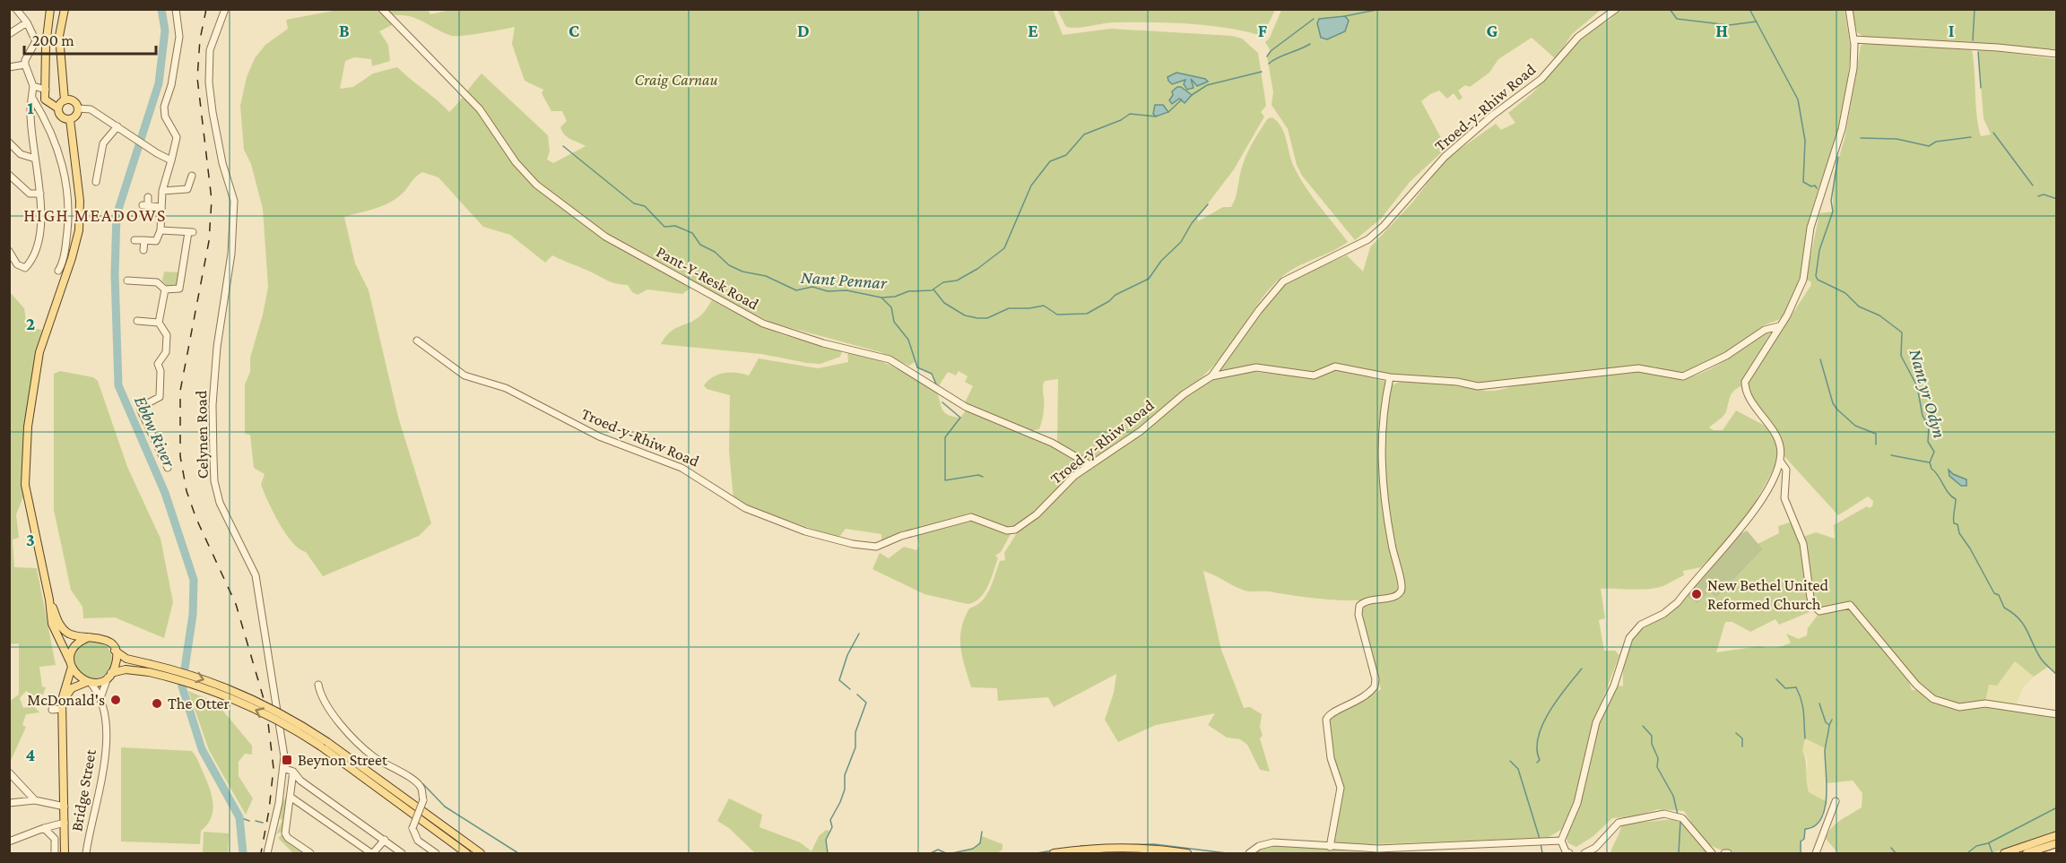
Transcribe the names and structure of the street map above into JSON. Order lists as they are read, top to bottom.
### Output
{
  "streets": {
    "street": [
      "Troed-y-Rhiw Road",
      "Pant-Y-Resk Road",
      "Celynen Road",
      "Bridge Street"
    ]
  },
  "crossings": [
    ["Troed-y-Rhiw Road", "Pant-Y-Resk Road"]
  ],
  "districts": ["HIGH MEADOWS"],
  "water": ["Nant Pennar", "Nant yr Odyn", "Ebbw River"],
  "parks": ["Craig Carnau"],
  "places": {
    "other": ["New Bethel United Reformed Church", "McDonald's", "The Otter"],
    "transit": ["Beynon Street"]
  },
  "scale_bar": "200 m",
  "grid": {
    "columns": [
      "B",
      "C",
      "D",
      "E",
      "F",
      "G",
      "H",
      "I"
    ],
    "rows": [
      "1",
      "2",
      "3",
      "4"
    ]
  }
}
